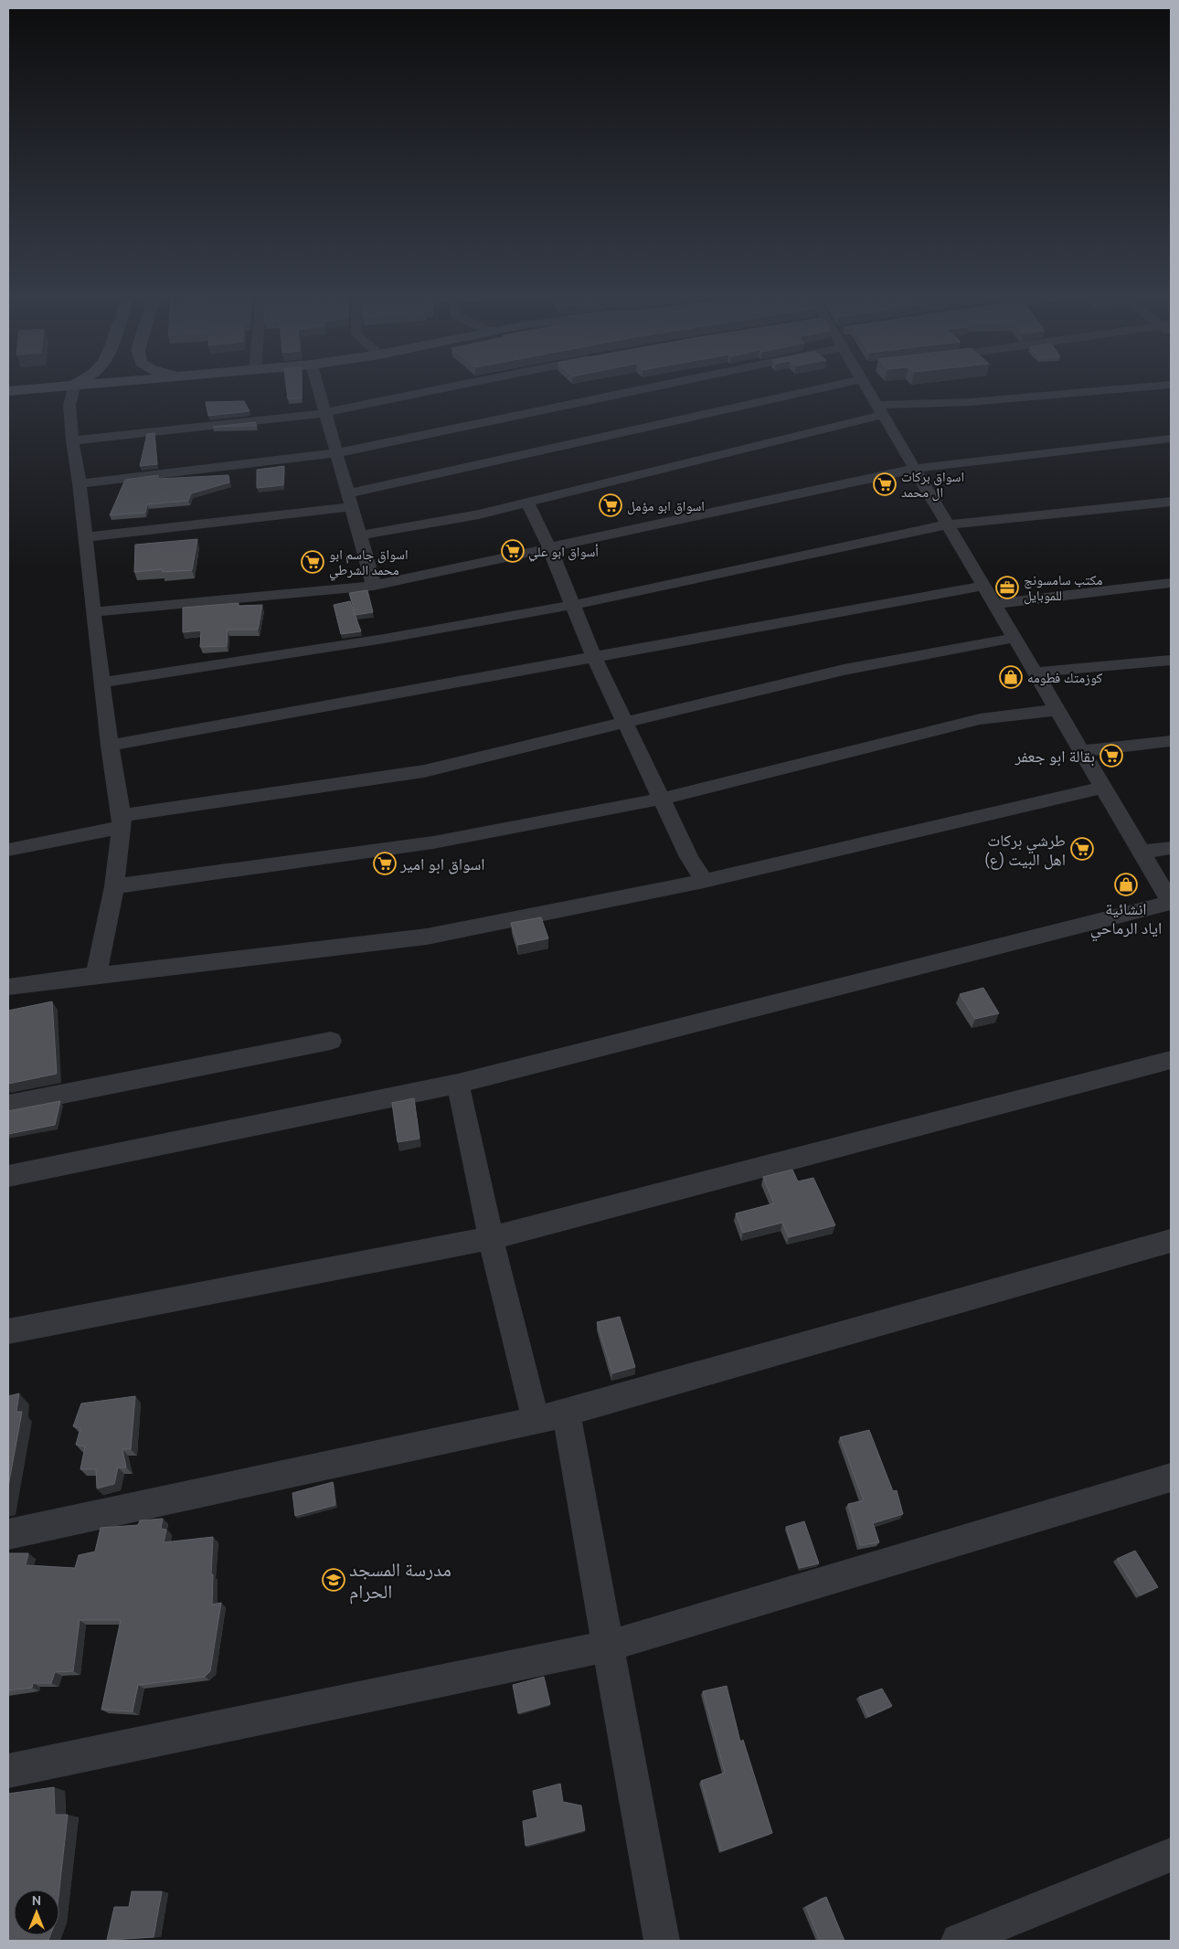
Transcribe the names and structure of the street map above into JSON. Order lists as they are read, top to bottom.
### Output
{
  "places": {
    "supermarket": [
      "اسواق بركات ال محمد",
      "اسواق ابو مؤمل",
      "أسواق ابو علي",
      "اسواق جاسم ابو محمد الشرطي",
      "بقالة ابو جعفر",
      "طرشي بركات اهل البيت (ع)",
      "اسواق ابو امير"
    ],
    "office": ["مكتب سامسونج للموبايل"],
    "shop": ["كوزمتك فطومه", "انشائية اياد الرماحي"],
    "school or university": ["مدرسة المسجد الحرام"]
  },
  "north": "top"
}
